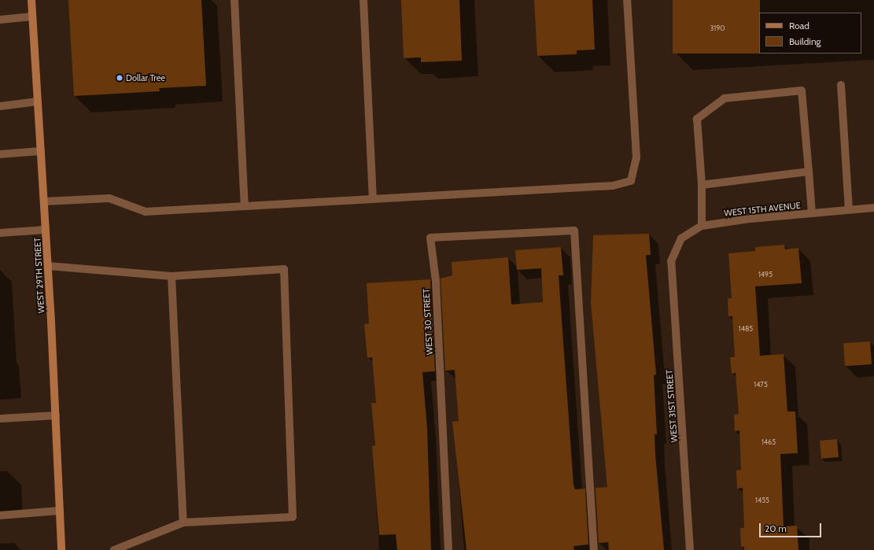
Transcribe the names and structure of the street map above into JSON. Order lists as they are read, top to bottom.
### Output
{
  "streets": {
    "street": [
      "WEST 15TH AVENUE",
      "WEST 29TH STREET",
      "WEST 30 STREET",
      "WEST 31ST STREET"
    ]
  },
  "crossings": [
    ["WEST 15TH AVENUE", "WEST 31ST STREET"]
  ],
  "places": ["Dollar Tree"],
  "house_numbers": [
    "3190",
    "1495",
    "1485",
    "1475",
    "1465",
    "1455"
  ],
  "legend": ["Road", "Building"],
  "scale_bar": "20 m"
}
